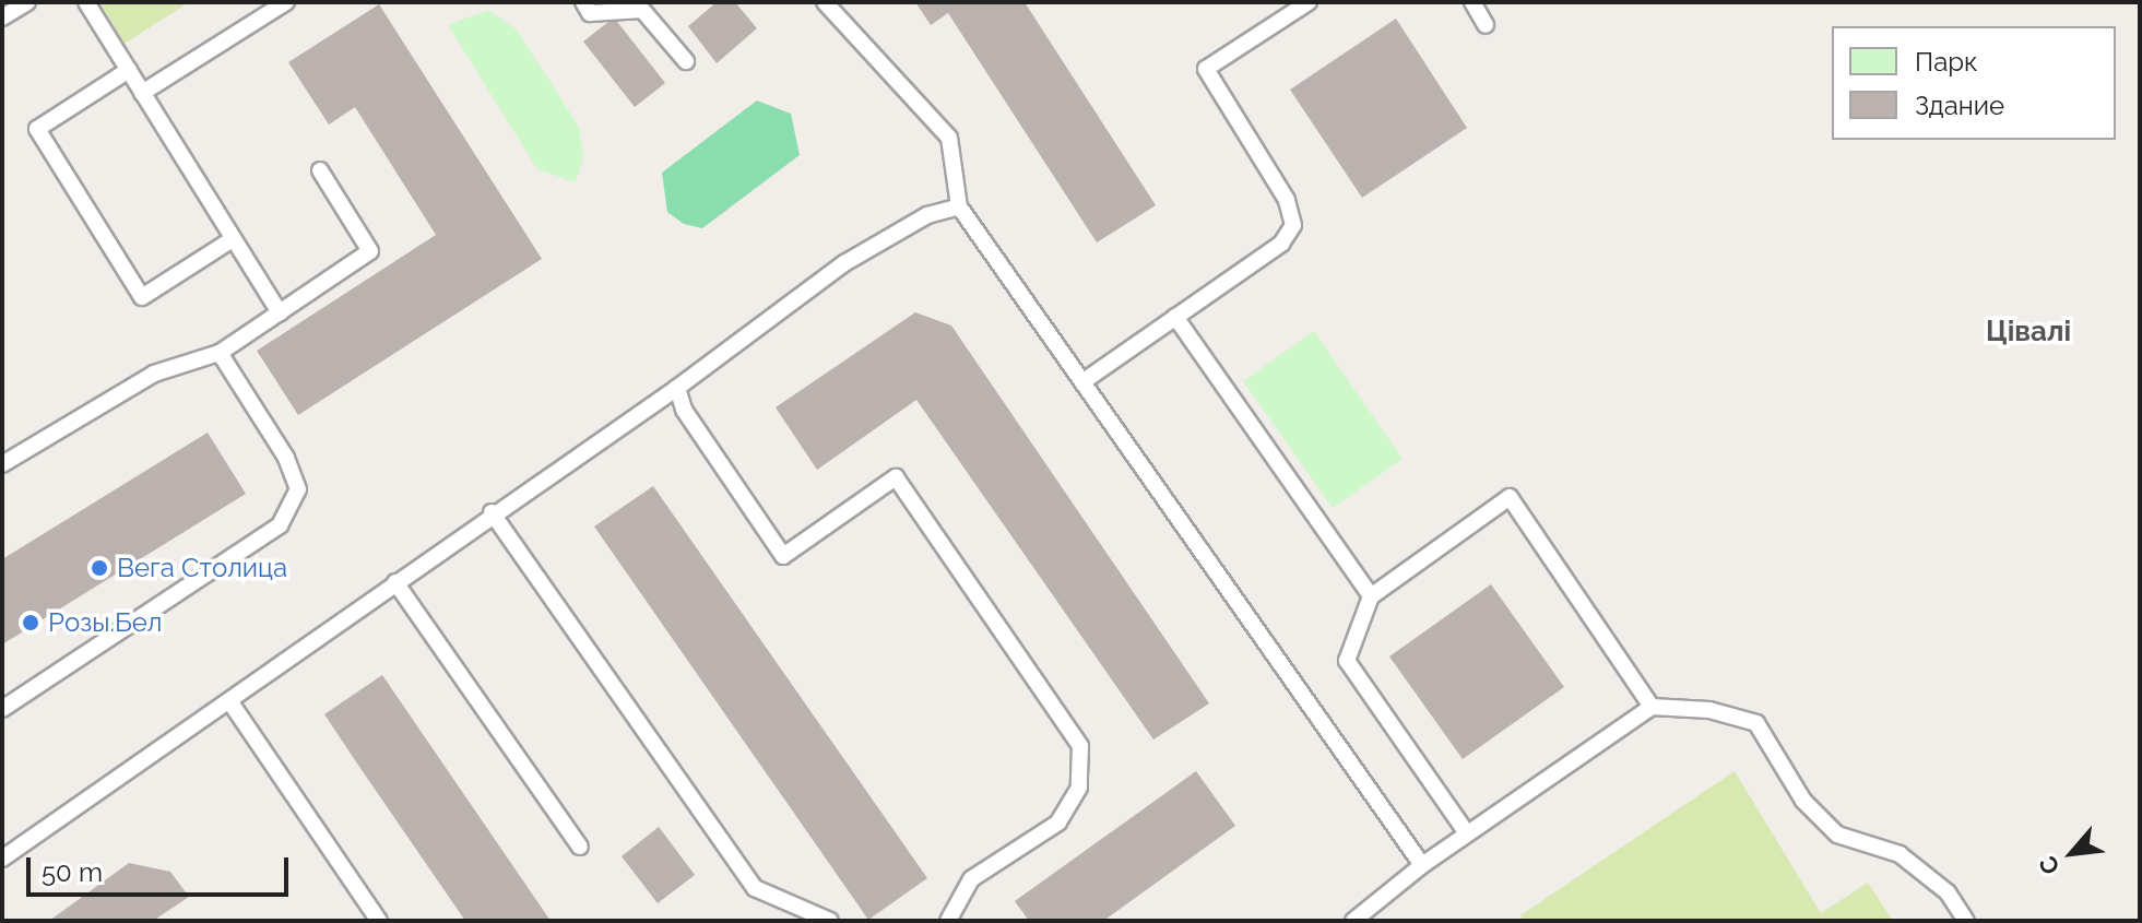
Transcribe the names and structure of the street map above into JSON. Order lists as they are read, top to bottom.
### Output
{
  "districts": ["Цівалі"],
  "places": ["Вега Столица", "Розы.Бел"],
  "legend": ["Парк", "Здание"],
  "scale_bar": "50 m",
  "north": "bottom left"
}
